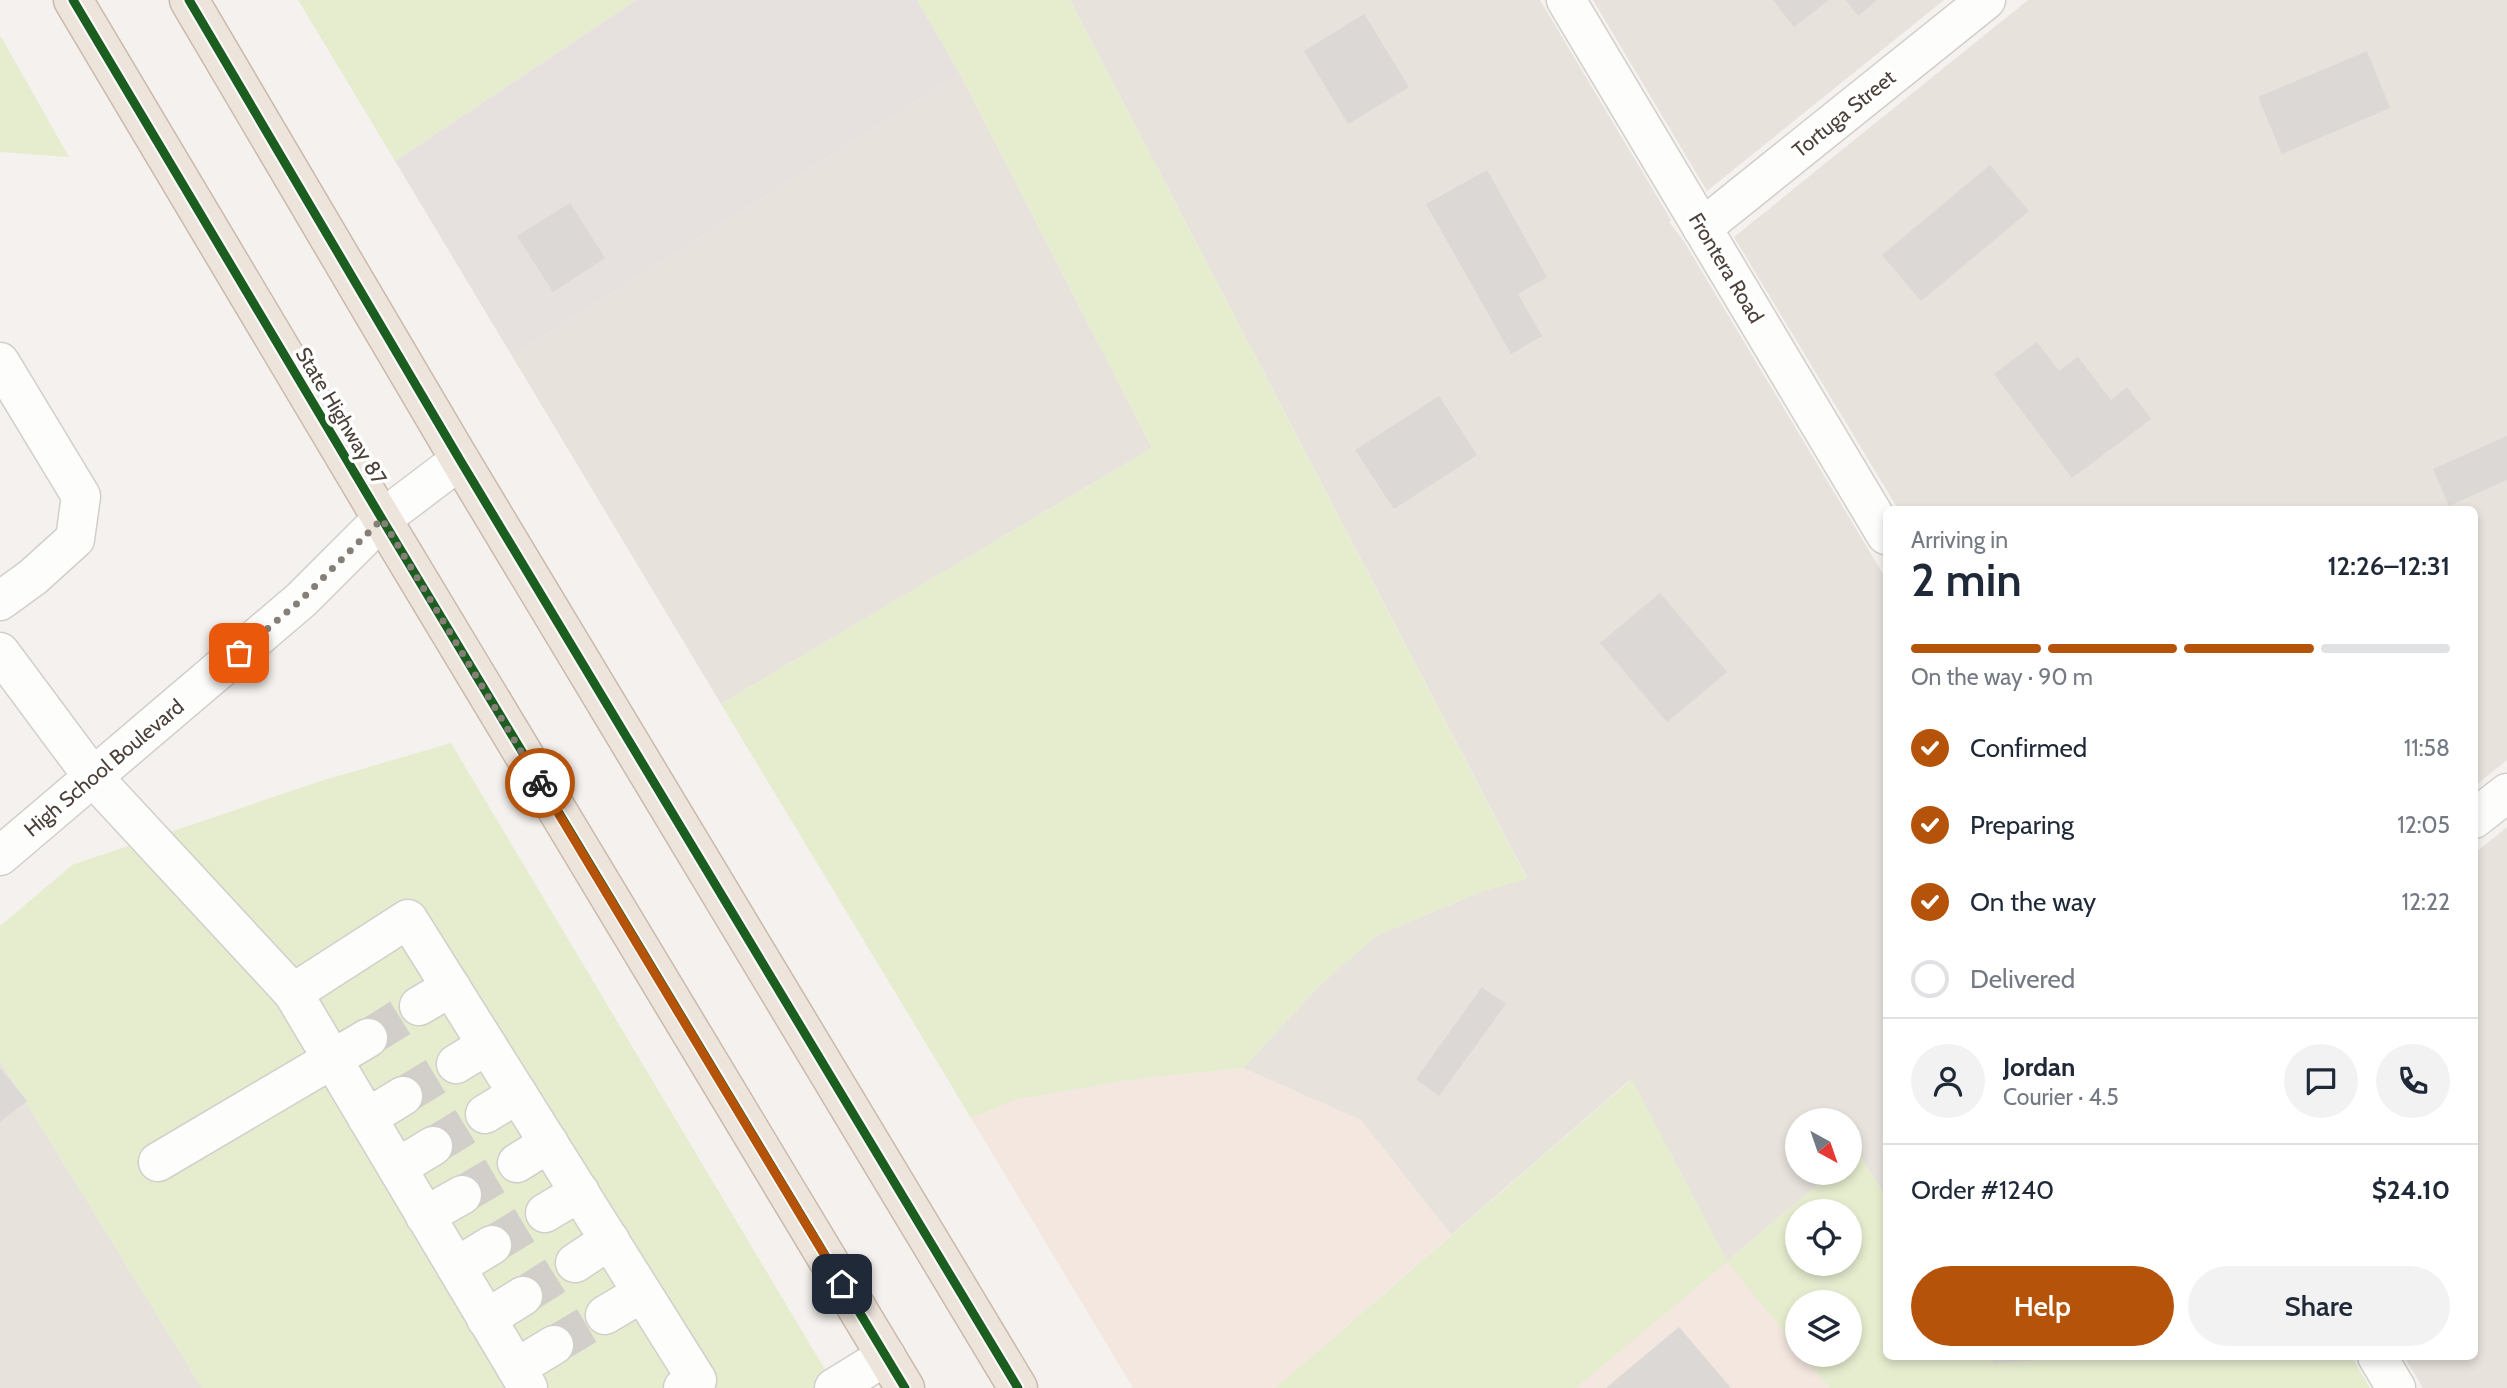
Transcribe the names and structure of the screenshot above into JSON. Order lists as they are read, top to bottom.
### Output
{
  "streets": {
    "highway": ["State Highway 87"],
    "street": ["Tortuga Street", "Frontera Road", "High School Boulevard"]
  },
  "crossings": [
    ["Tortuga Street", "Frontera Road"],
    ["State Highway 87", "High School Boulevard"]
  ],
  "north": "bottom right",
  "page": {
    "heading": ["2 min", "Arriving in", "12:26–12:31"],
    "panel": [
      "Jordan",
      "Courier · 4.5",
      "Order #1240",
      "$24.10"
    ],
    "bar": "On the way · 90 m",
    "list": [
      ["Confirmed", "11:58"],
      ["Preparing", "12:05"],
      ["On the way", "12:22"],
      "Delivered"
    ],
    "buttons": ["Help", "Share"]
  }
}
